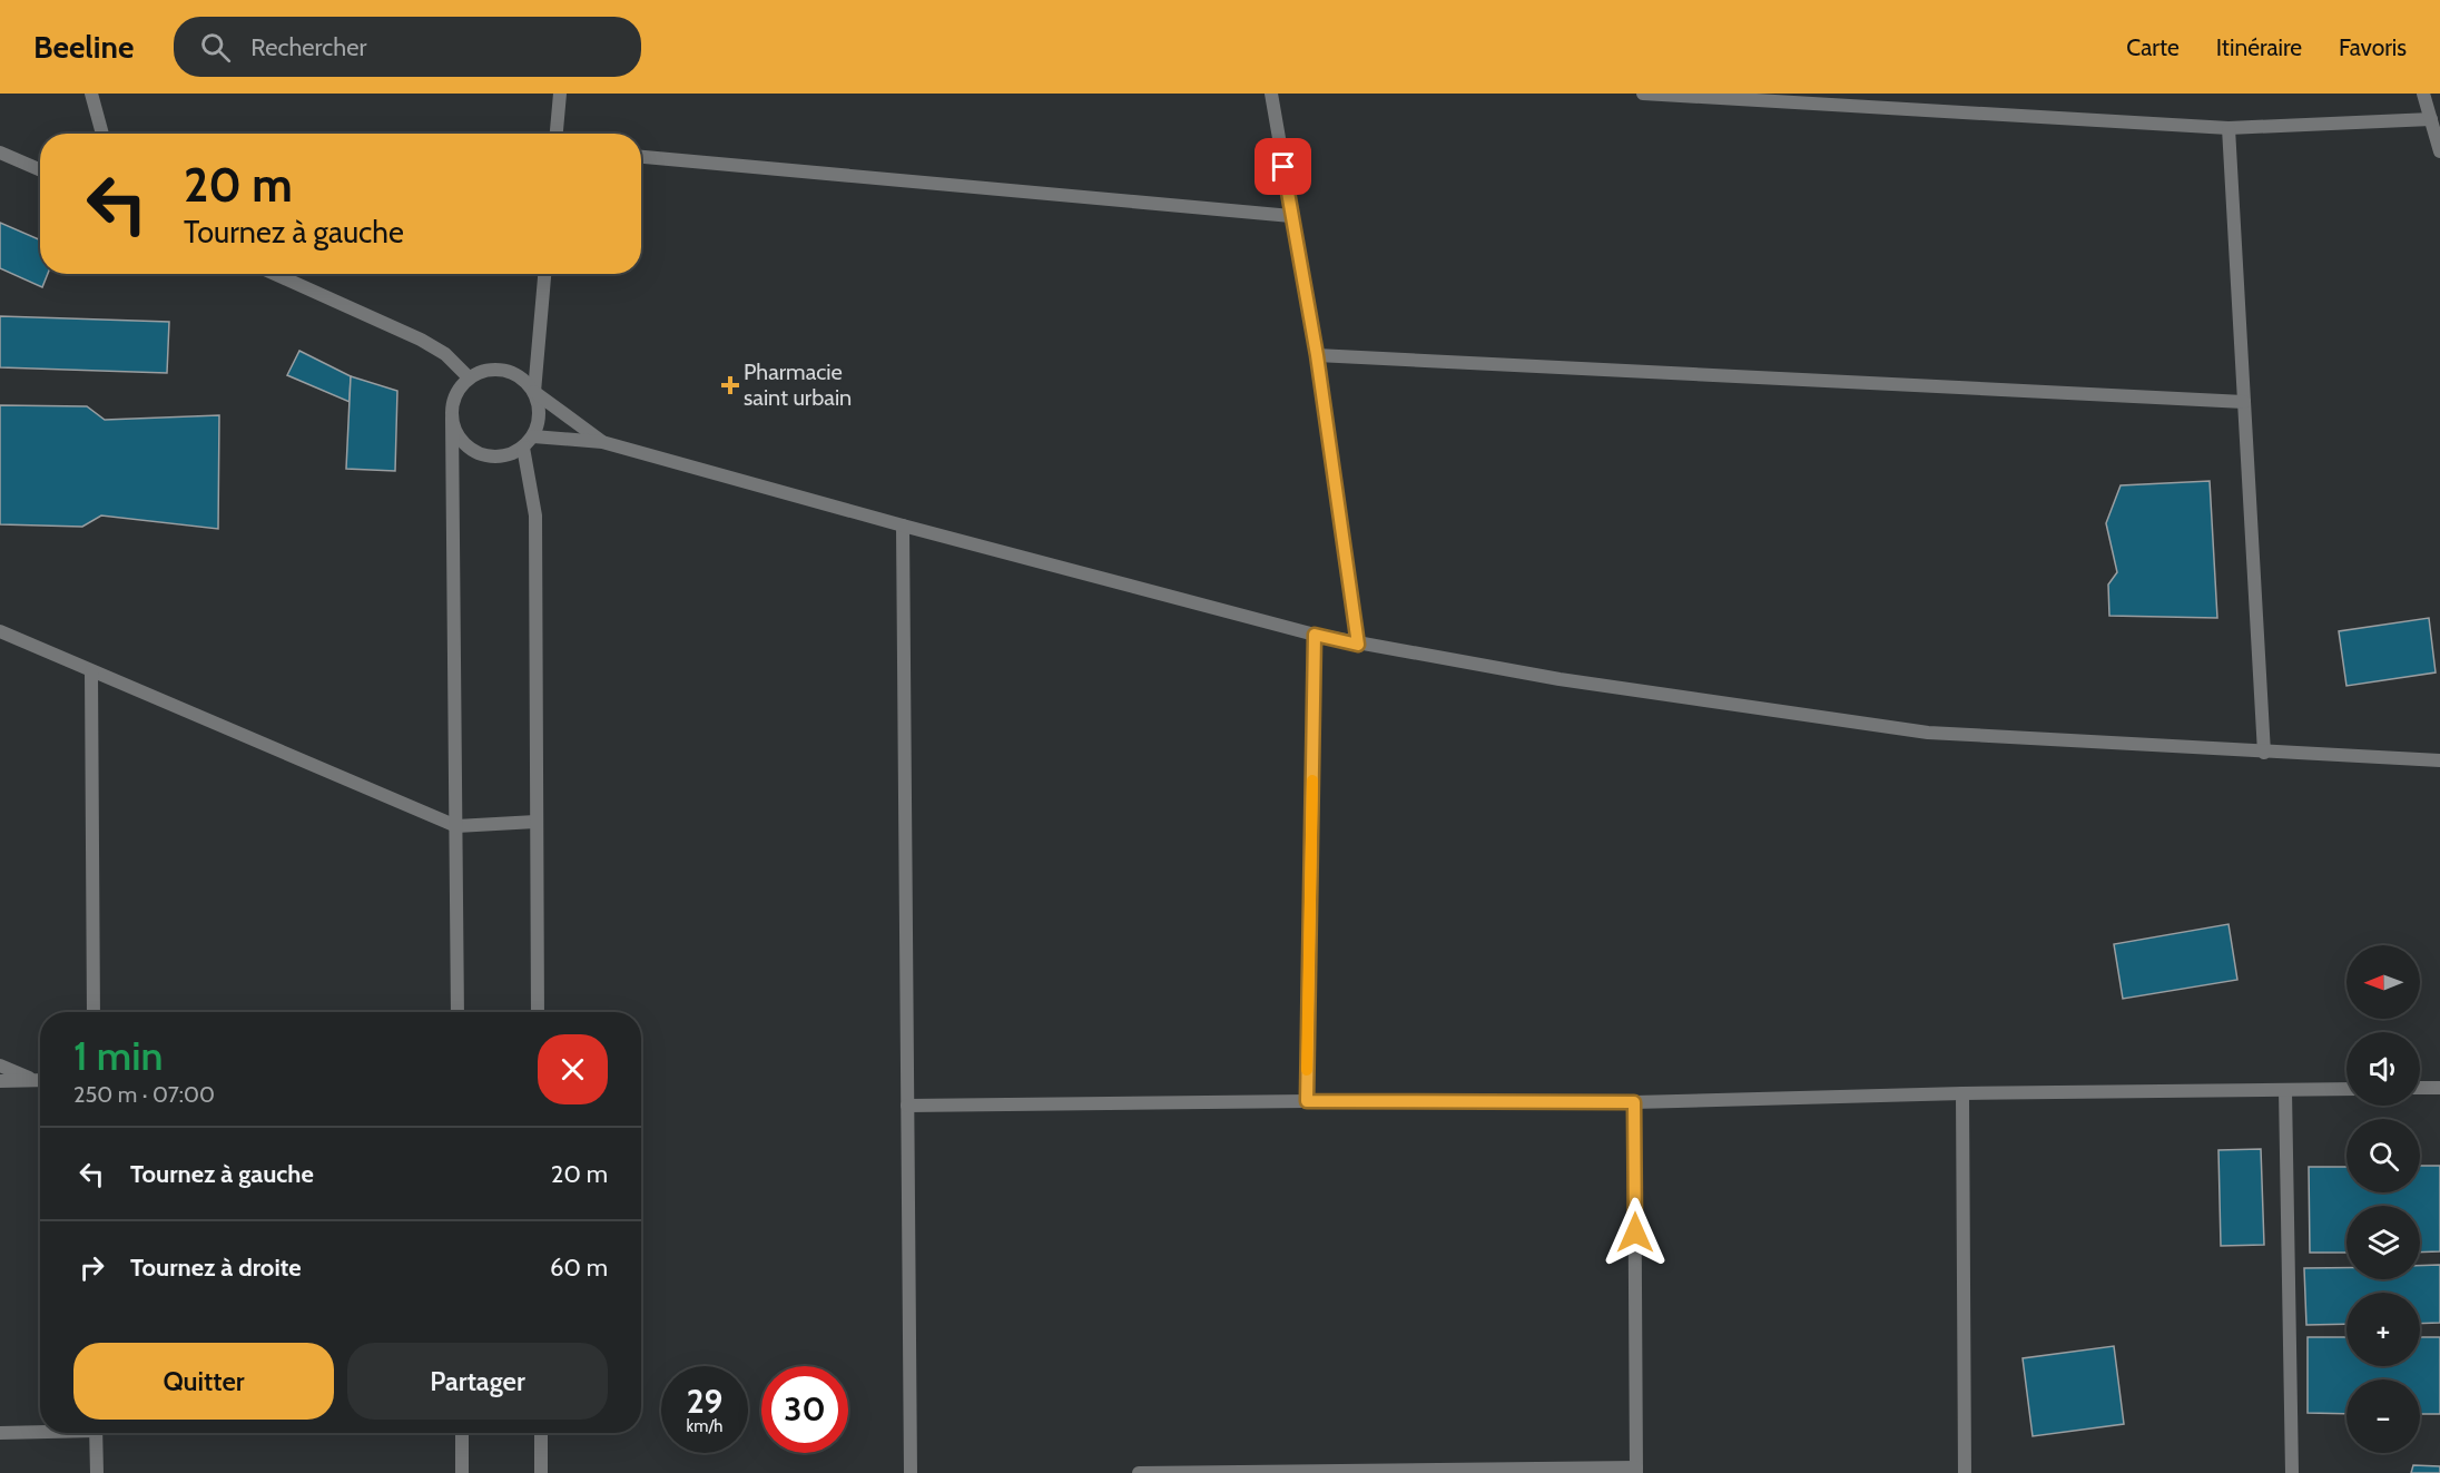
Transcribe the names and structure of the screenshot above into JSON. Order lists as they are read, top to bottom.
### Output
{
  "places": {
    "health": ["Pharmacie saint urbain"]
  },
  "north": "left",
  "page": {
    "header": "Beeline",
    "search": "Rechercher",
    "nav": ["Carte", "Itinéraire", "Favoris"],
    "turn": ["20 m", "Tournez à gauche"],
    "map_buttons": ["+", "−"],
    "heading": ["1 min", "250 m · 07:00"],
    "list": [
      {
        "name": "Tournez à gauche",
        "value": "20 m"
      },
      {
        "name": "Tournez à droite",
        "value": "60 m"
      }
    ],
    "buttons": ["Quitter", "Partager"],
    "speed": "29 km/h",
    "limit": "30"
  }
}
